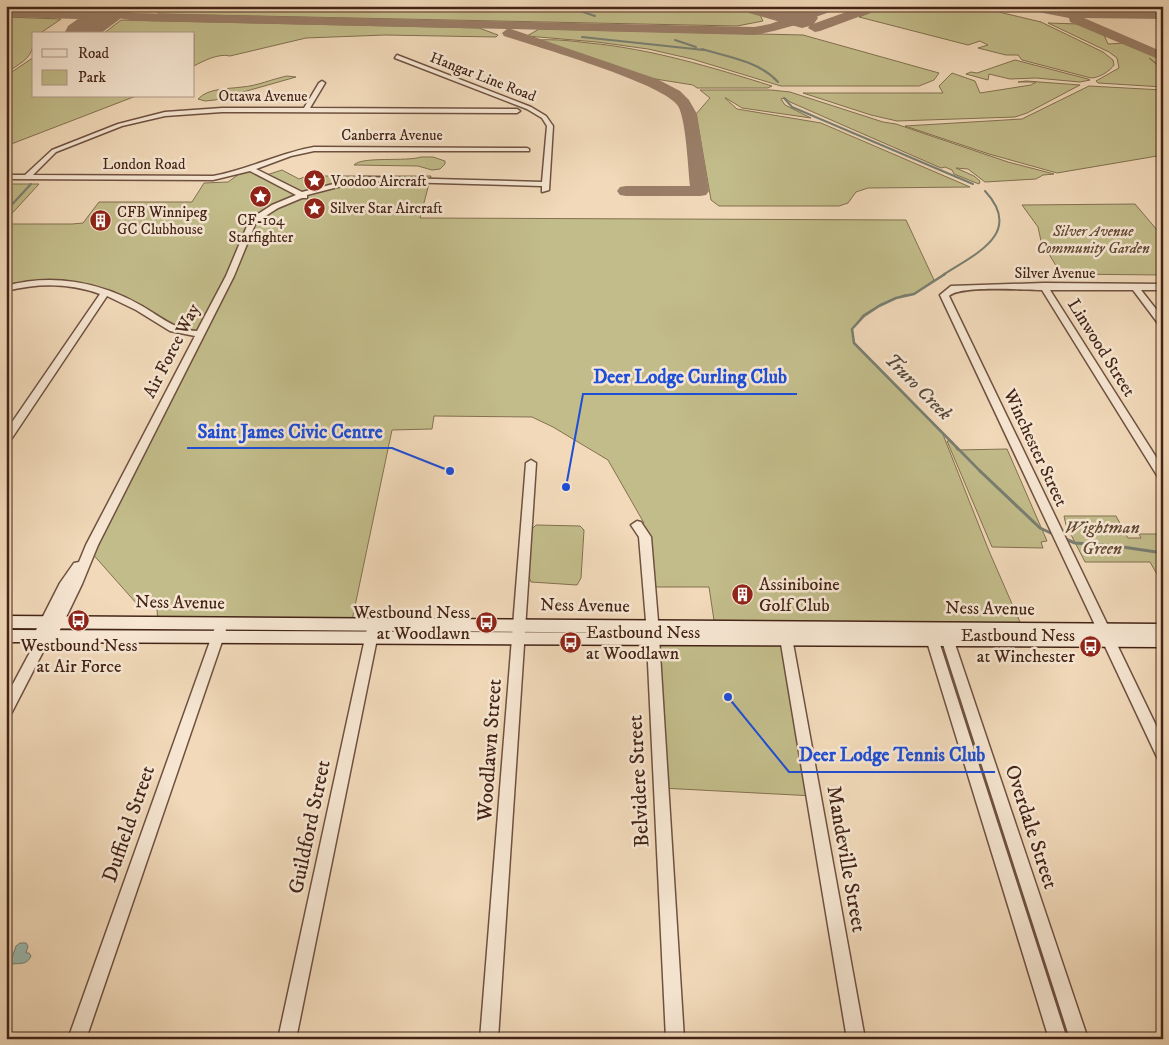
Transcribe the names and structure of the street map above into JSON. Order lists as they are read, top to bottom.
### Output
{
  "streets": {
    "main road": ["Ness Avenue"],
    "street": [
      "Hangar Line Road",
      "Ottawa Avenue",
      "Canberra Avenue",
      "London Road",
      "Silver Avenue",
      "Linwood Street",
      "Air Force Way",
      "Winchester Street",
      "Woodlawn Street",
      "Belvidere Street",
      "Duffield Street",
      "Guildford Street",
      "Overdale Street",
      "Mandeville Street"
    ]
  },
  "crossings": [
    ["Hangar Line Road", "Air Force Way"],
    ["Ottawa Avenue", "London Road"],
    ["Canberra Avenue", "London Road"],
    ["Silver Avenue", "Linwood Street"],
    ["Silver Avenue", "Winchester Street"],
    ["Air Force Way", "Ness Avenue"],
    ["Winchester Street", "Ness Avenue"],
    ["Ness Avenue", "Woodlawn Street"],
    ["Ness Avenue", "Belvidere Street"],
    ["Ness Avenue", "Duffield Street"],
    ["Ness Avenue", "Guildford Street"],
    ["Ness Avenue", "Overdale Street"],
    ["Ness Avenue", "Mandeville Street"]
  ],
  "water": ["Truro Creek"],
  "parks": ["Silver Avenue Community Garden", "Wightman Green"],
  "places": {
    "place": ["Voodoo Aircraft", "CF-104 Starfighter", "Silver Star Aircraft"],
    "building": ["CFB Winnipeg GC Clubhouse", "Assiniboine Golf Club"],
    "other": ["Saint James Civic Centre", "Deer Lodge Curling Club", "Deer Lodge Tennis Club"],
    "bus stop": [
      "Westbound Ness at Air Force",
      "Westbound Ness at Woodlawn",
      "Eastbound Ness at Woodlawn",
      "Eastbound Ness at Winchester"
    ]
  },
  "legend": ["Road", "Park"]
}
